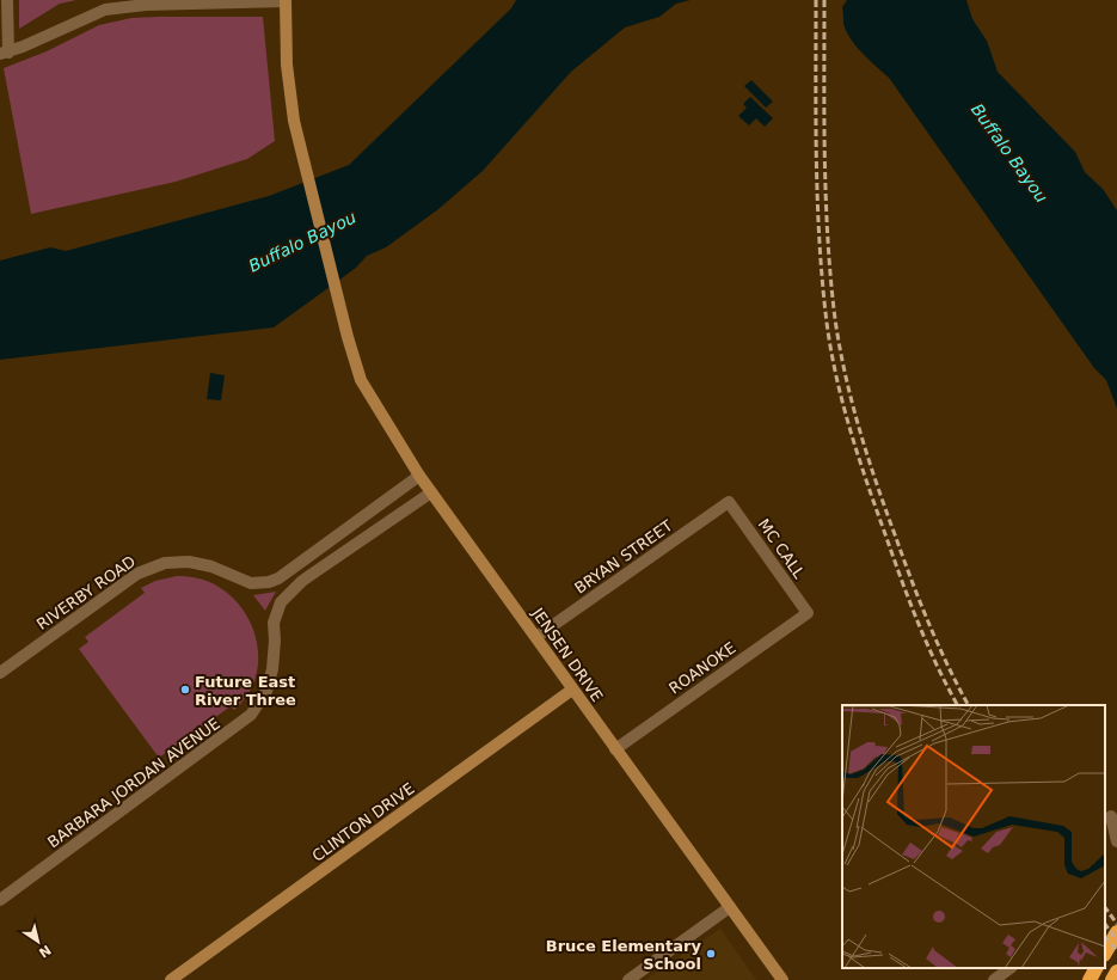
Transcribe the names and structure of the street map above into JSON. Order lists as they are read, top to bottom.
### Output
{
  "streets": {
    "main road": ["JENSEN DRIVE", "CLINTON DRIVE"],
    "street": [
      "MC CALL",
      "BRYAN STREET",
      "RIVERBY ROAD",
      "ROANOKE",
      "BARBARA JORDAN AVENUE"
    ]
  },
  "crossings": [
    ["MC CALL", "BRYAN STREET"],
    ["MC CALL", "ROANOKE"],
    ["BRYAN STREET", "JENSEN DRIVE"],
    ["RIVERBY ROAD", "JENSEN DRIVE"],
    ["JENSEN DRIVE", "ROANOKE"],
    ["JENSEN DRIVE", "BARBARA JORDAN AVENUE"],
    ["JENSEN DRIVE", "CLINTON DRIVE"]
  ],
  "water": ["Buffalo Bayou"],
  "places": ["Future East River Three", "Bruce Elementary School"],
  "north": "bottom right"
}
